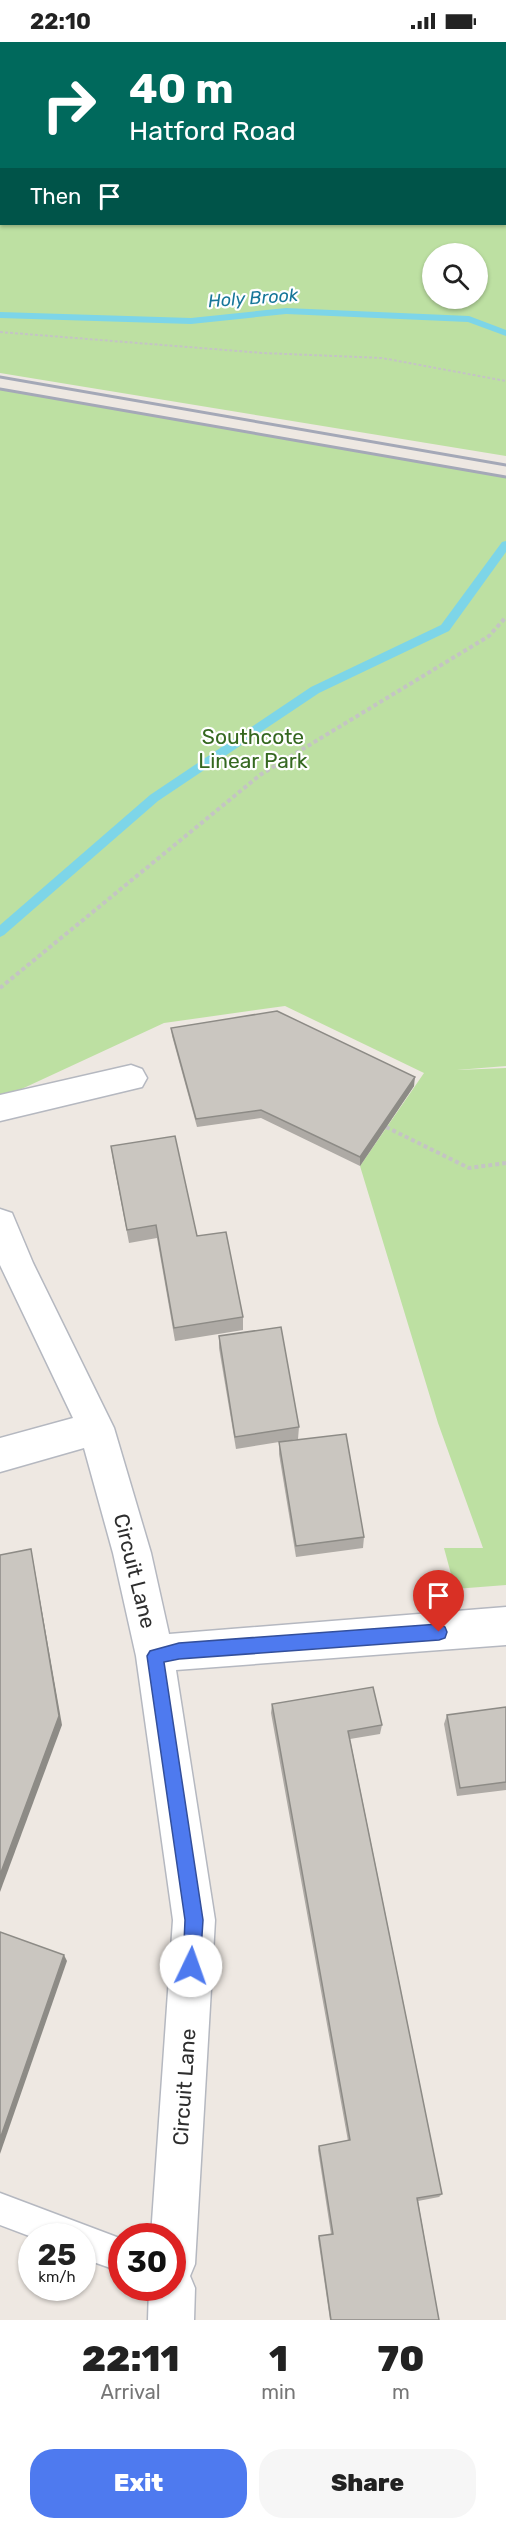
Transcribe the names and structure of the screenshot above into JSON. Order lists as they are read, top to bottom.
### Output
{
  "streets": {
    "street": ["Circuit Lane"]
  },
  "water": ["Holy Brook"],
  "parks": ["Southcote Linear Park"],
  "page": {
    "status": "22:10",
    "turn": ["40 m", "Hatford Road"],
    "then": "Then",
    "speed": "25 km/h",
    "limit": "30",
    "eta": [
      "22:11",
      "Arrival",
      "1",
      "min",
      "70",
      "m"
    ],
    "buttons": ["Exit", "Share"]
  }
}
